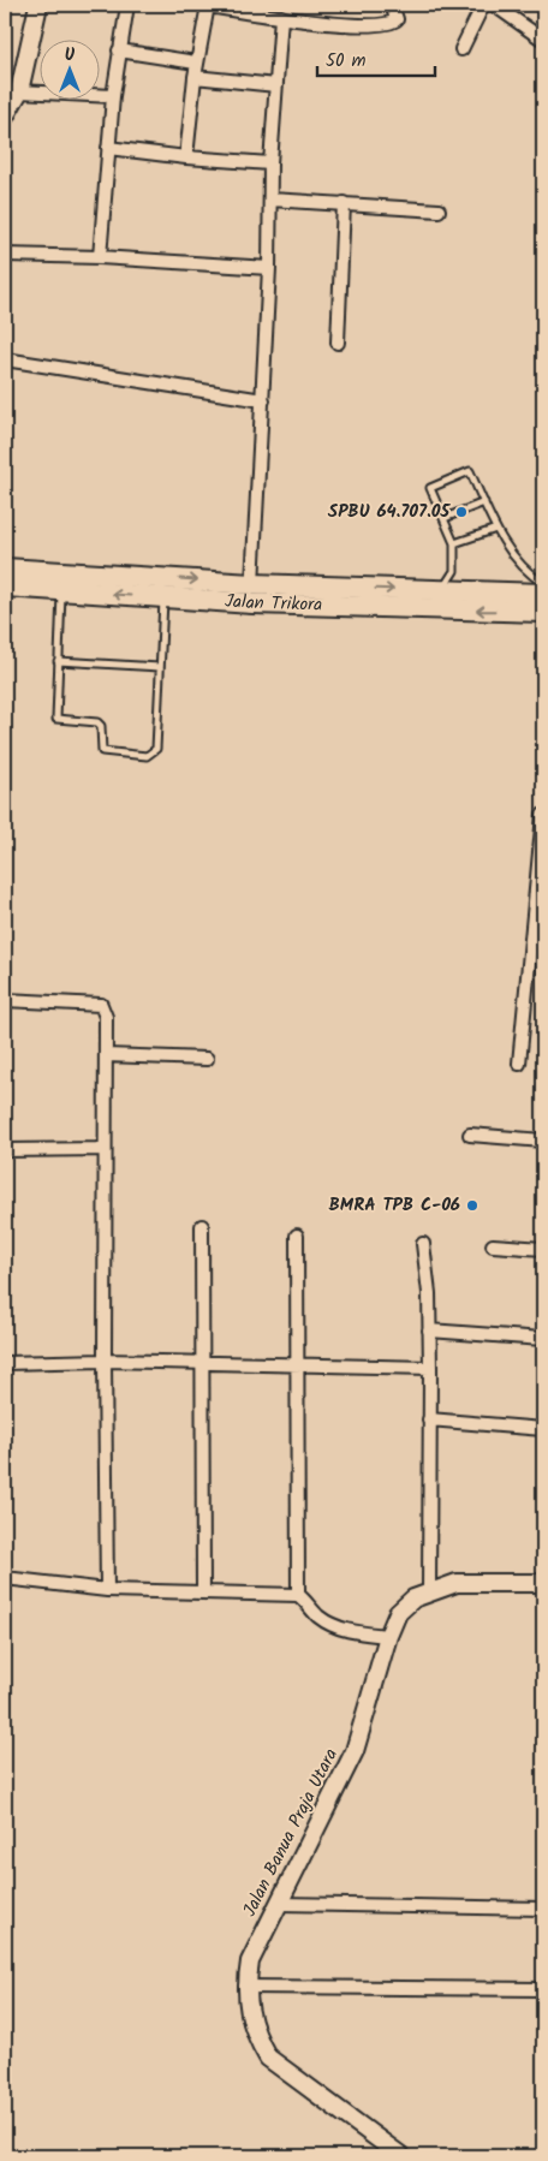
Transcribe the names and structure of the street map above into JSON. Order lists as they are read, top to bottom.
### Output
{
  "streets": {
    "main road": ["Jalan Trikora"],
    "street": ["Jalan Banua Praja Utara"]
  },
  "places": ["SPBU 64.707.05", "BMRA TPB C-06"],
  "scale_bar": "50 m",
  "north": "top"
}
